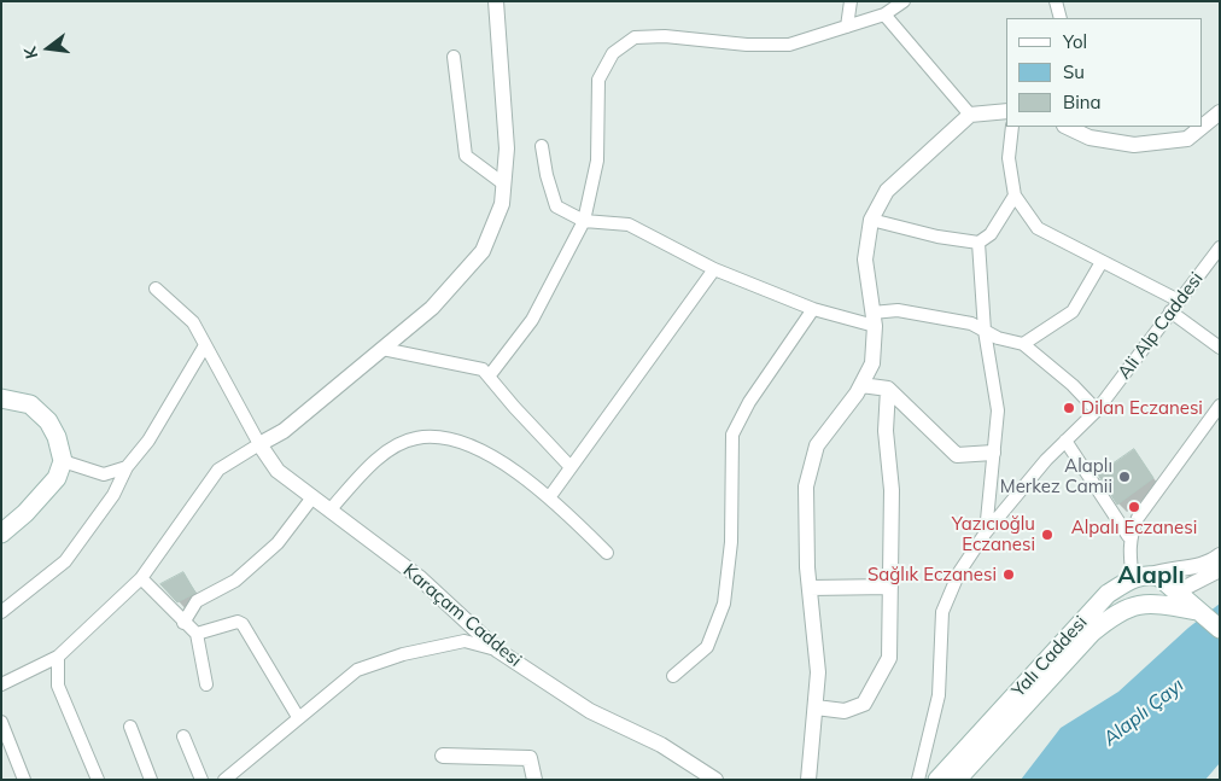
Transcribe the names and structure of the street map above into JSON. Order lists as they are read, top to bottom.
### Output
{
  "streets": {
    "main road": ["Yalı Caddesi"],
    "street": ["Ali Alp Caddesi", "Karaçam Caddesi"]
  },
  "districts": ["Alaplı"],
  "water": ["Alaplı Çayı"],
  "places": [
    "Dilan Eczanesi",
    "Alaplı Merkez Camii",
    "Alpalı Eczanesi",
    "Yazıcıoğlu Eczanesi",
    "Sağlık Eczanesi"
  ],
  "legend": ["Yol", "Su", "Bina"],
  "north": "left"
}
